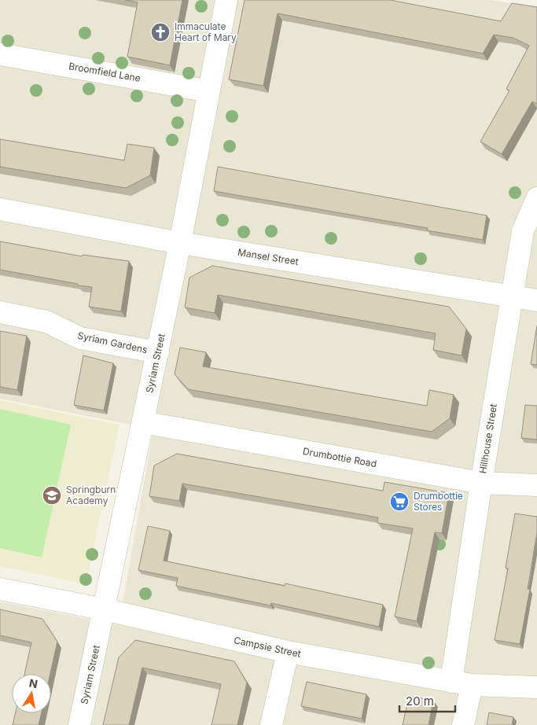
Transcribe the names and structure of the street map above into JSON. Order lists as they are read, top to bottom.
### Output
{
  "streets": {
    "street": [
      "Broomfield Lane",
      "Mansel Street",
      "Syriam Gardens",
      "Syriam Street",
      "Hillhouse Street",
      "Drumbottie Road",
      "Campsie Street"
    ]
  },
  "crossings": [
    ["Broomfield Lane", "Syriam Street"],
    ["Mansel Street", "Syriam Street"],
    ["Mansel Street", "Hillhouse Street"],
    ["Syriam Gardens", "Syriam Street"],
    ["Syriam Street", "Drumbottie Road"],
    ["Syriam Street", "Campsie Street"],
    ["Hillhouse Street", "Drumbottie Road"],
    ["Hillhouse Street", "Campsie Street"]
  ],
  "places": {
    "church": ["Immaculate Heart of Mary"],
    "school or university": ["Springburn Academy"],
    "supermarket": ["Drumbottie Stores"]
  },
  "scale_bar": "20 m",
  "north": "top"
}
